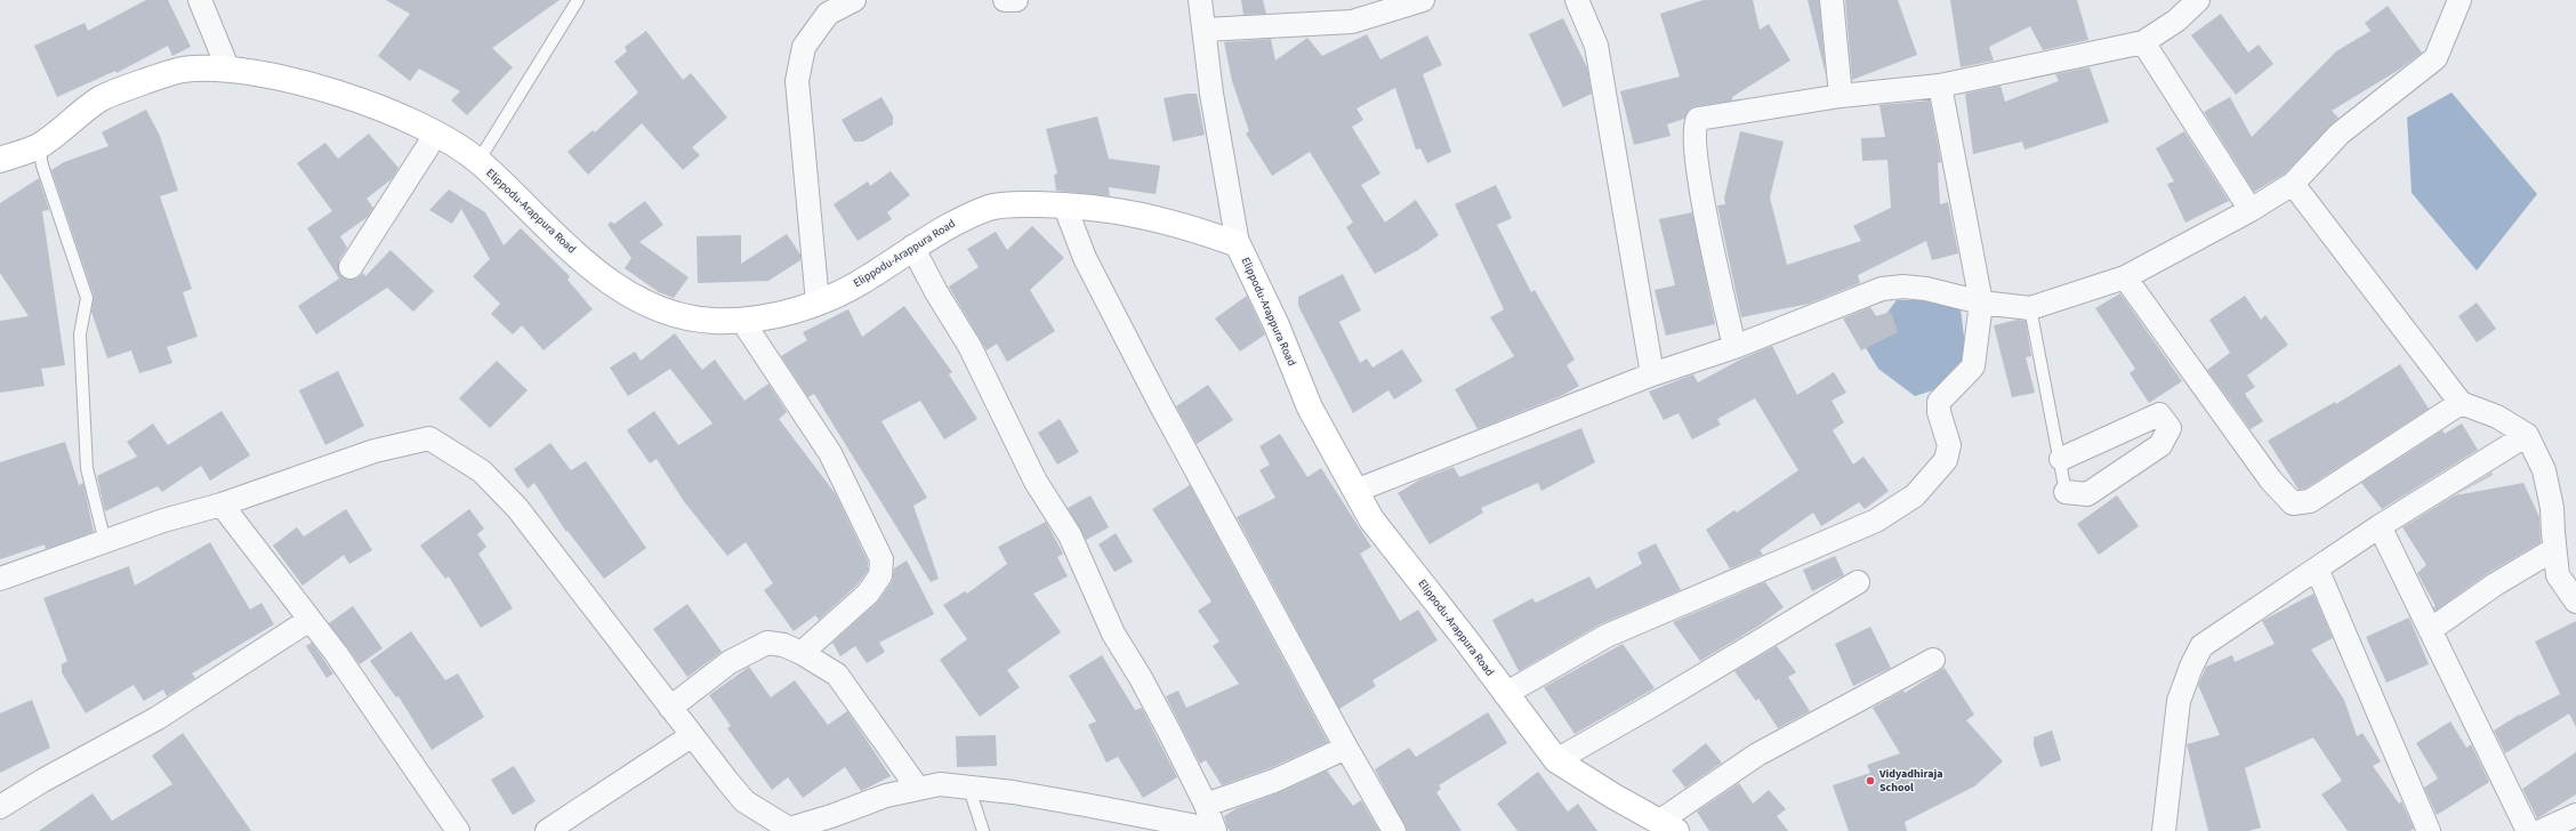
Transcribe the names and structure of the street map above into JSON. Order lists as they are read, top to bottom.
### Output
{
  "streets": {
    "street": ["Elippodu-Arappura Road"]
  },
  "places": ["Vidyadhiraja School"]
}
